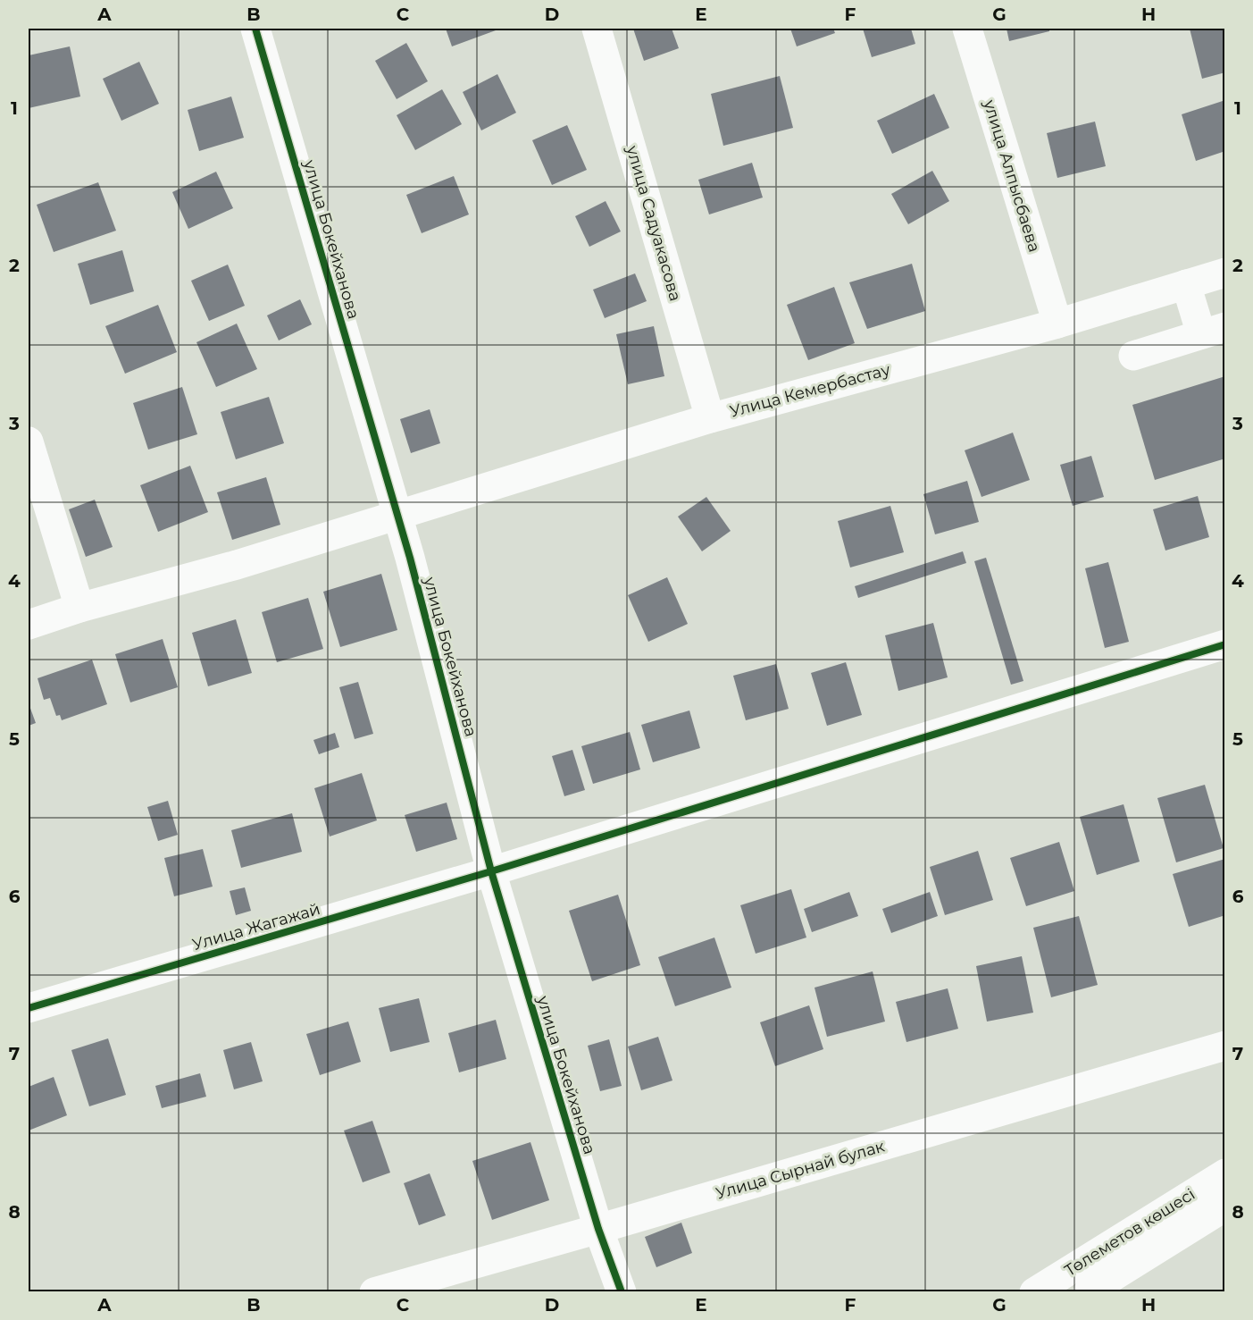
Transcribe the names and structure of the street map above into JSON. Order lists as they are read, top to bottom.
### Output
{
  "streets": {
    "street": [
      "улица Алпысбаева",
      "улица Садуакасова",
      "улица Бокейханова",
      "Улица Кемербастау",
      "Улица Жагажай",
      "Улица Сырнай булак",
      "Төлеметов көшесі"
    ]
  },
  "crossings": [
    ["улица Алпысбаева", "Улица Кемербастау"],
    ["улица Садуакасова", "Улица Кемербастау"],
    ["улица Бокейханова", "Улица Кемербастау"],
    ["улица Бокейханова", "Улица Жагажай"],
    ["улица Бокейханова", "Улица Сырнай булак"]
  ],
  "grid": {
    "columns": [
      "A",
      "B",
      "C",
      "D",
      "E",
      "F",
      "G",
      "H"
    ],
    "rows": [
      "1",
      "2",
      "3",
      "4",
      "5",
      "6",
      "7",
      "8"
    ]
  }
}
